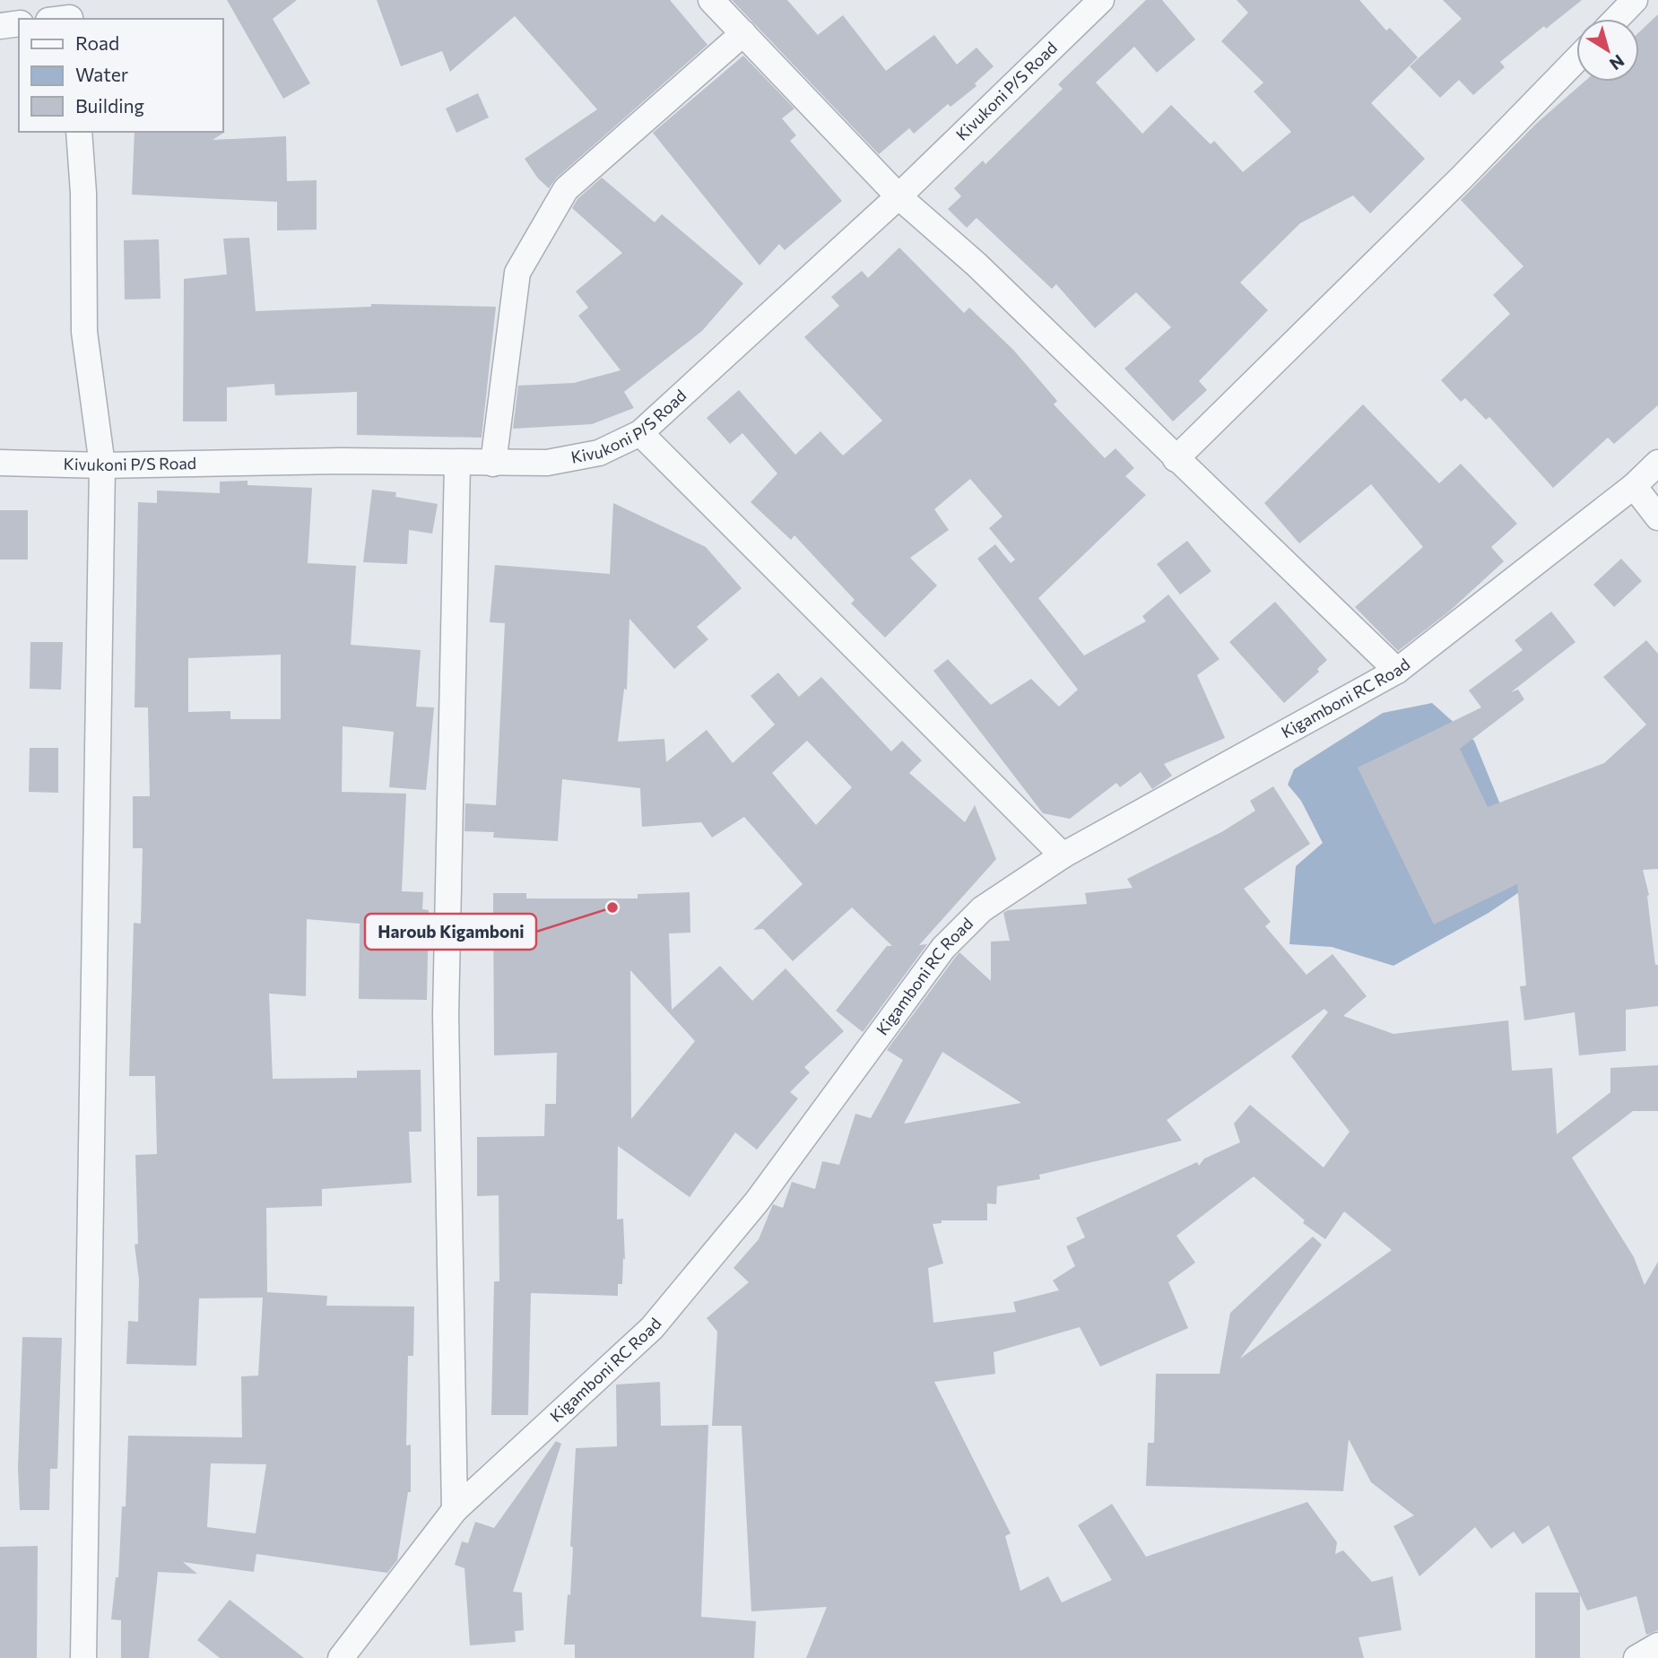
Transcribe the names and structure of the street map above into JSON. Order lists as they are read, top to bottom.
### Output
{
  "streets": {
    "street": ["Kivukoni P/S Road", "Kigamboni RC Road"]
  },
  "places": ["Haroub Kigamboni"],
  "legend": ["Road", "Water", "Building"],
  "north": "bottom right"
}
